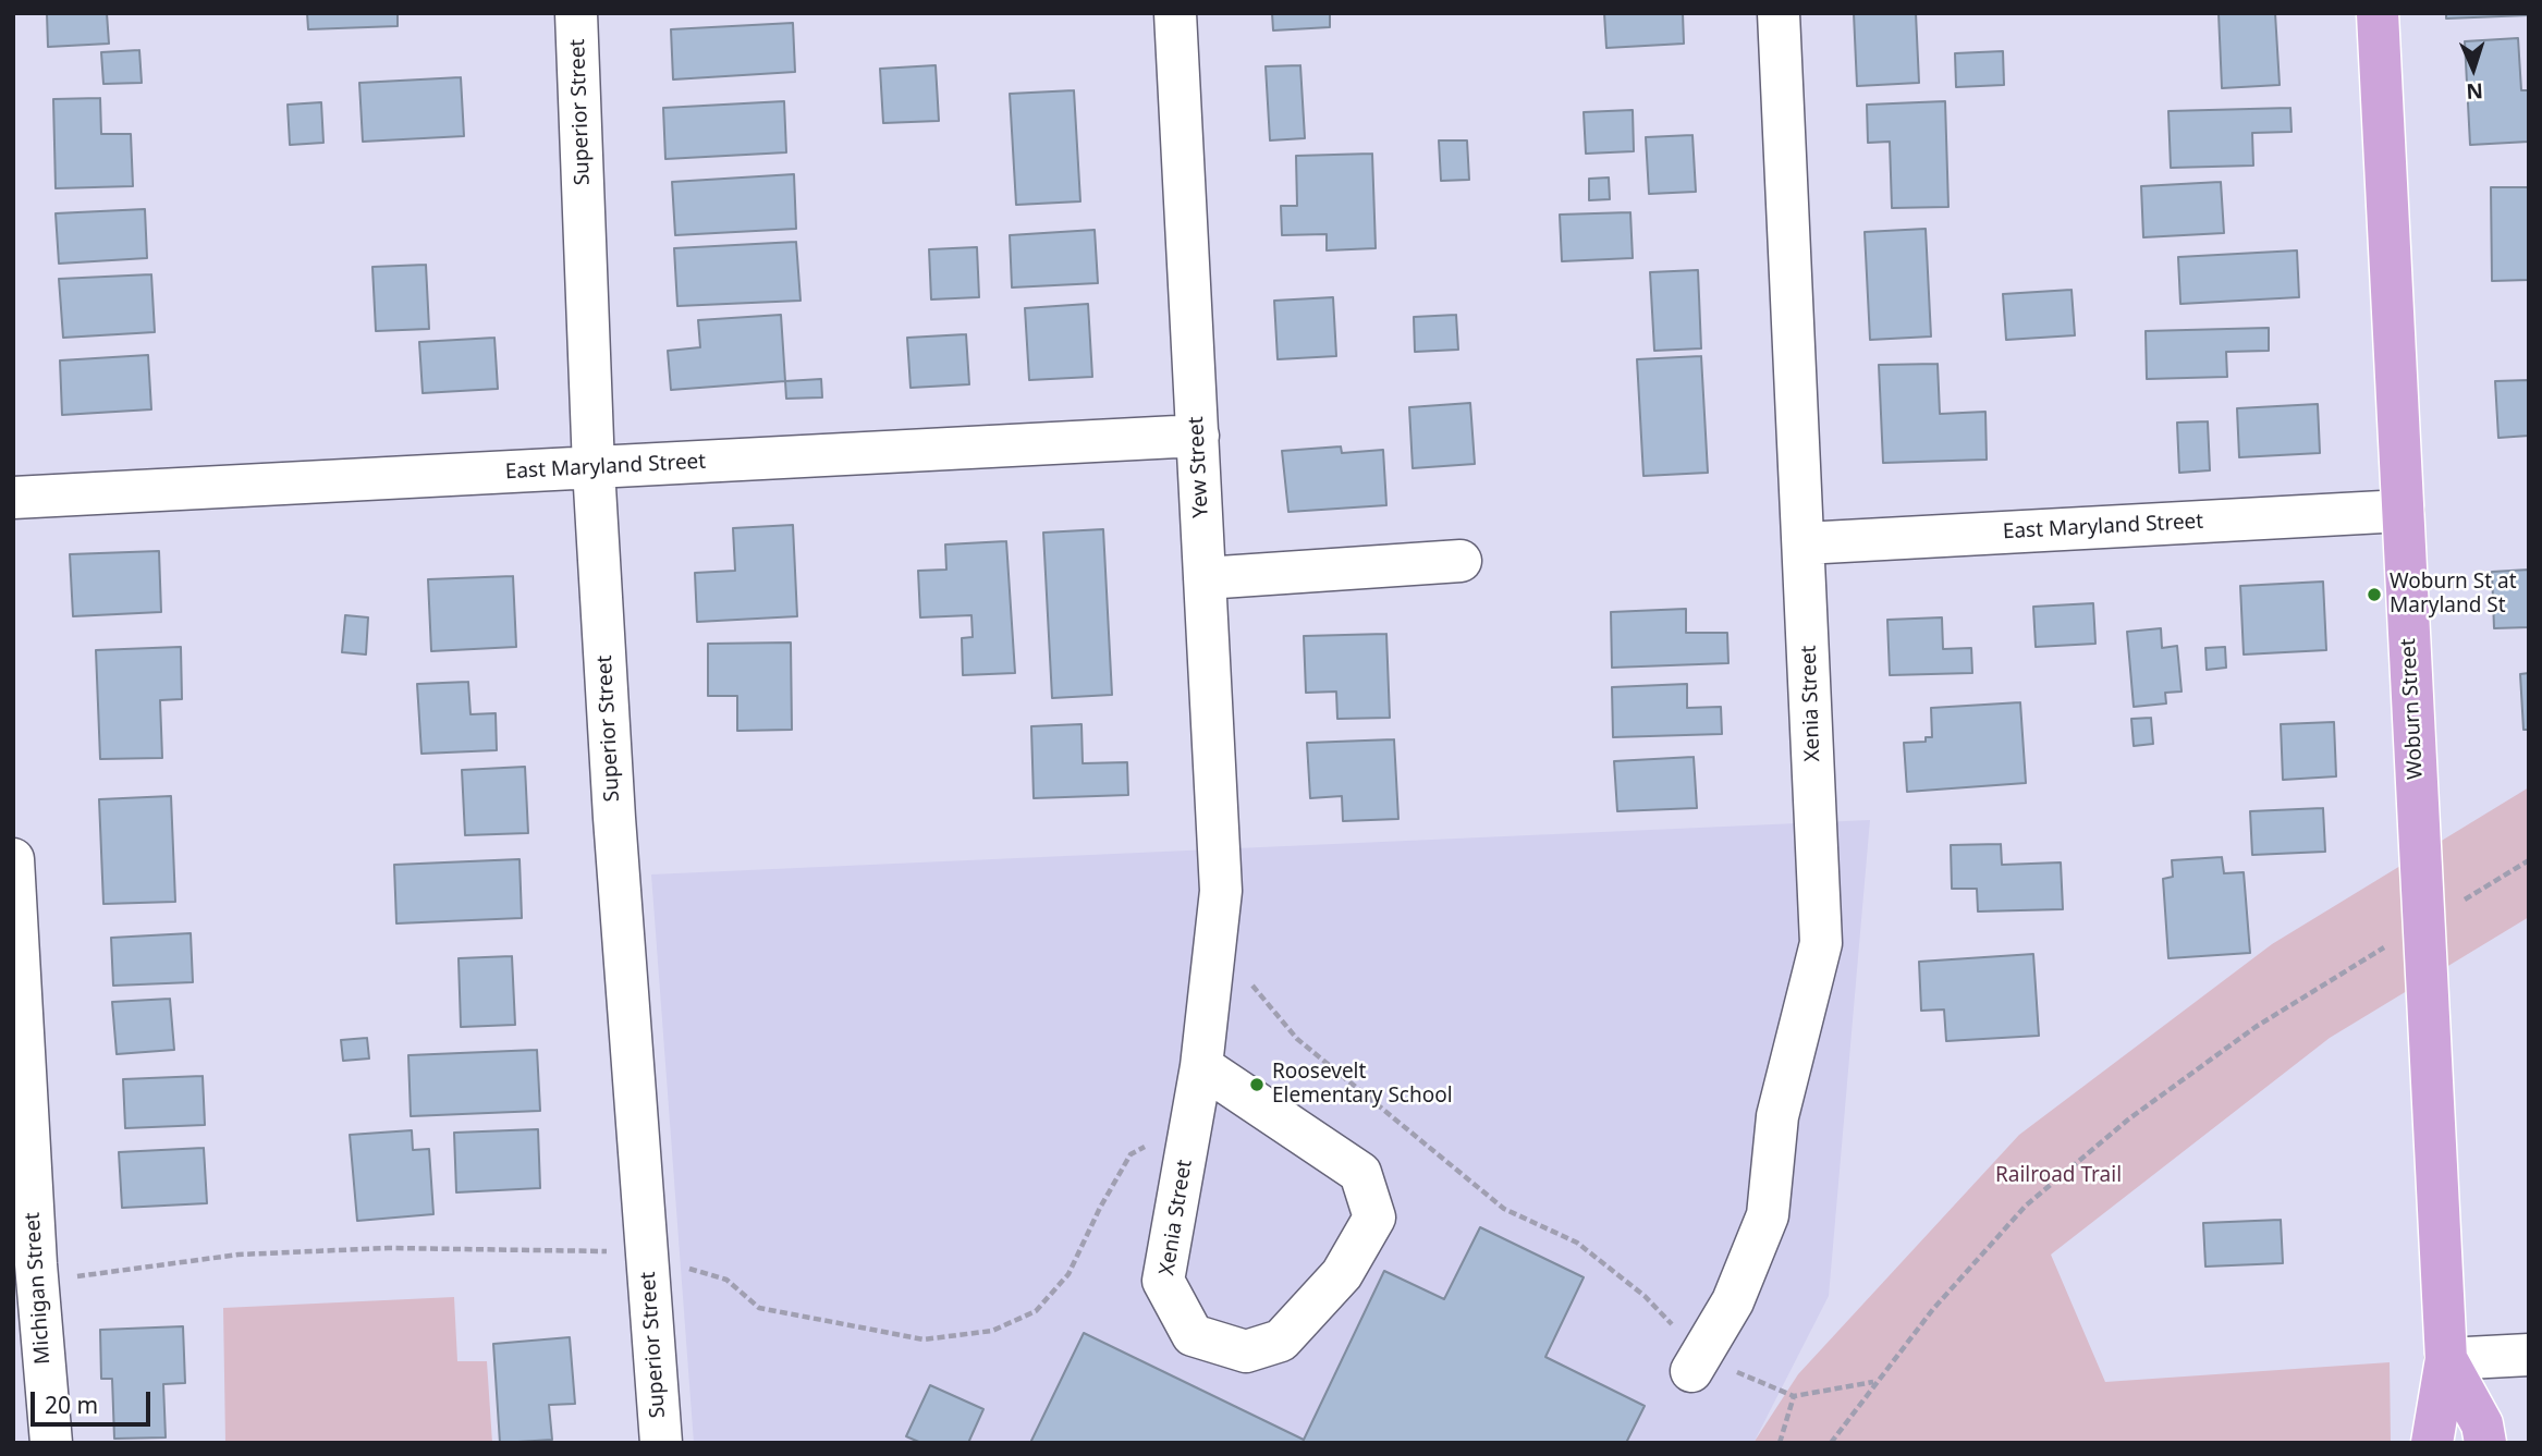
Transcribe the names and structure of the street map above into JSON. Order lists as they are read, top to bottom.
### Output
{
  "streets": {
    "main road": ["Woburn Street"],
    "street": [
      "Superior Street",
      "East Maryland Street",
      "Yew Street",
      "Xenia Street",
      "Michigan Street"
    ]
  },
  "crossings": [
    ["Superior Street", "East Maryland Street"],
    ["East Maryland Street", "Yew Street"],
    ["East Maryland Street", "Xenia Street"],
    ["East Maryland Street", "Woburn Street"],
    ["Yew Street", "Xenia Street"]
  ],
  "parks": ["Railroad Trail"],
  "places": ["Woburn St at Maryland St", "Roosevelt Elementary School"],
  "scale_bar": "20 m",
  "north": "bottom"
}
